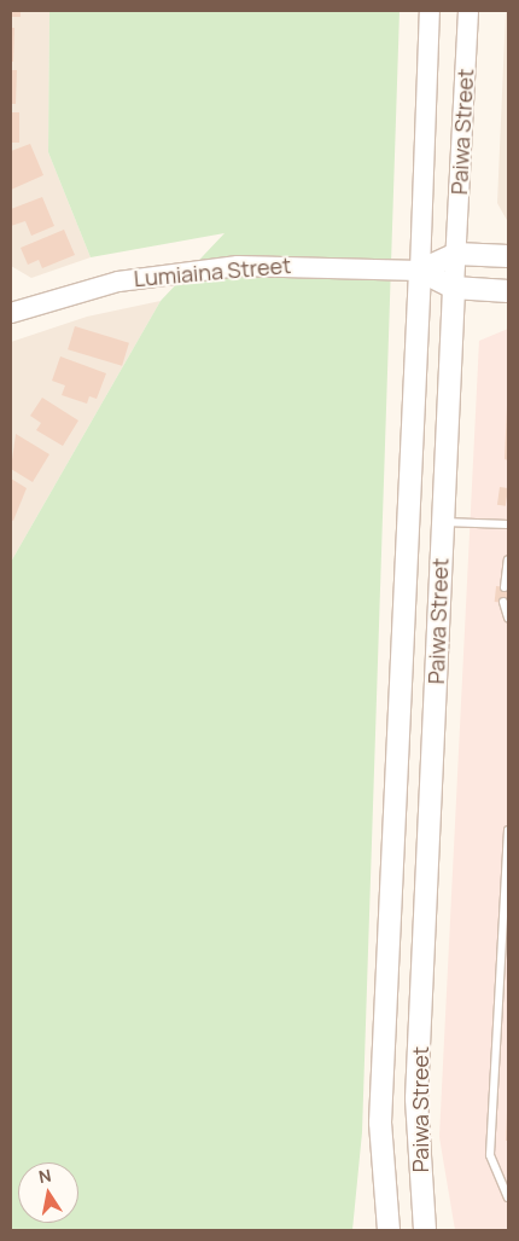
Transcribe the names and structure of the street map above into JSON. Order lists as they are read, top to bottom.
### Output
{
  "streets": {
    "main road": ["Paiwa Street", "Lumiaina Street"]
  },
  "crossings": [
    ["Paiwa Street", "Lumiaina Street"]
  ],
  "north": "top"
}
